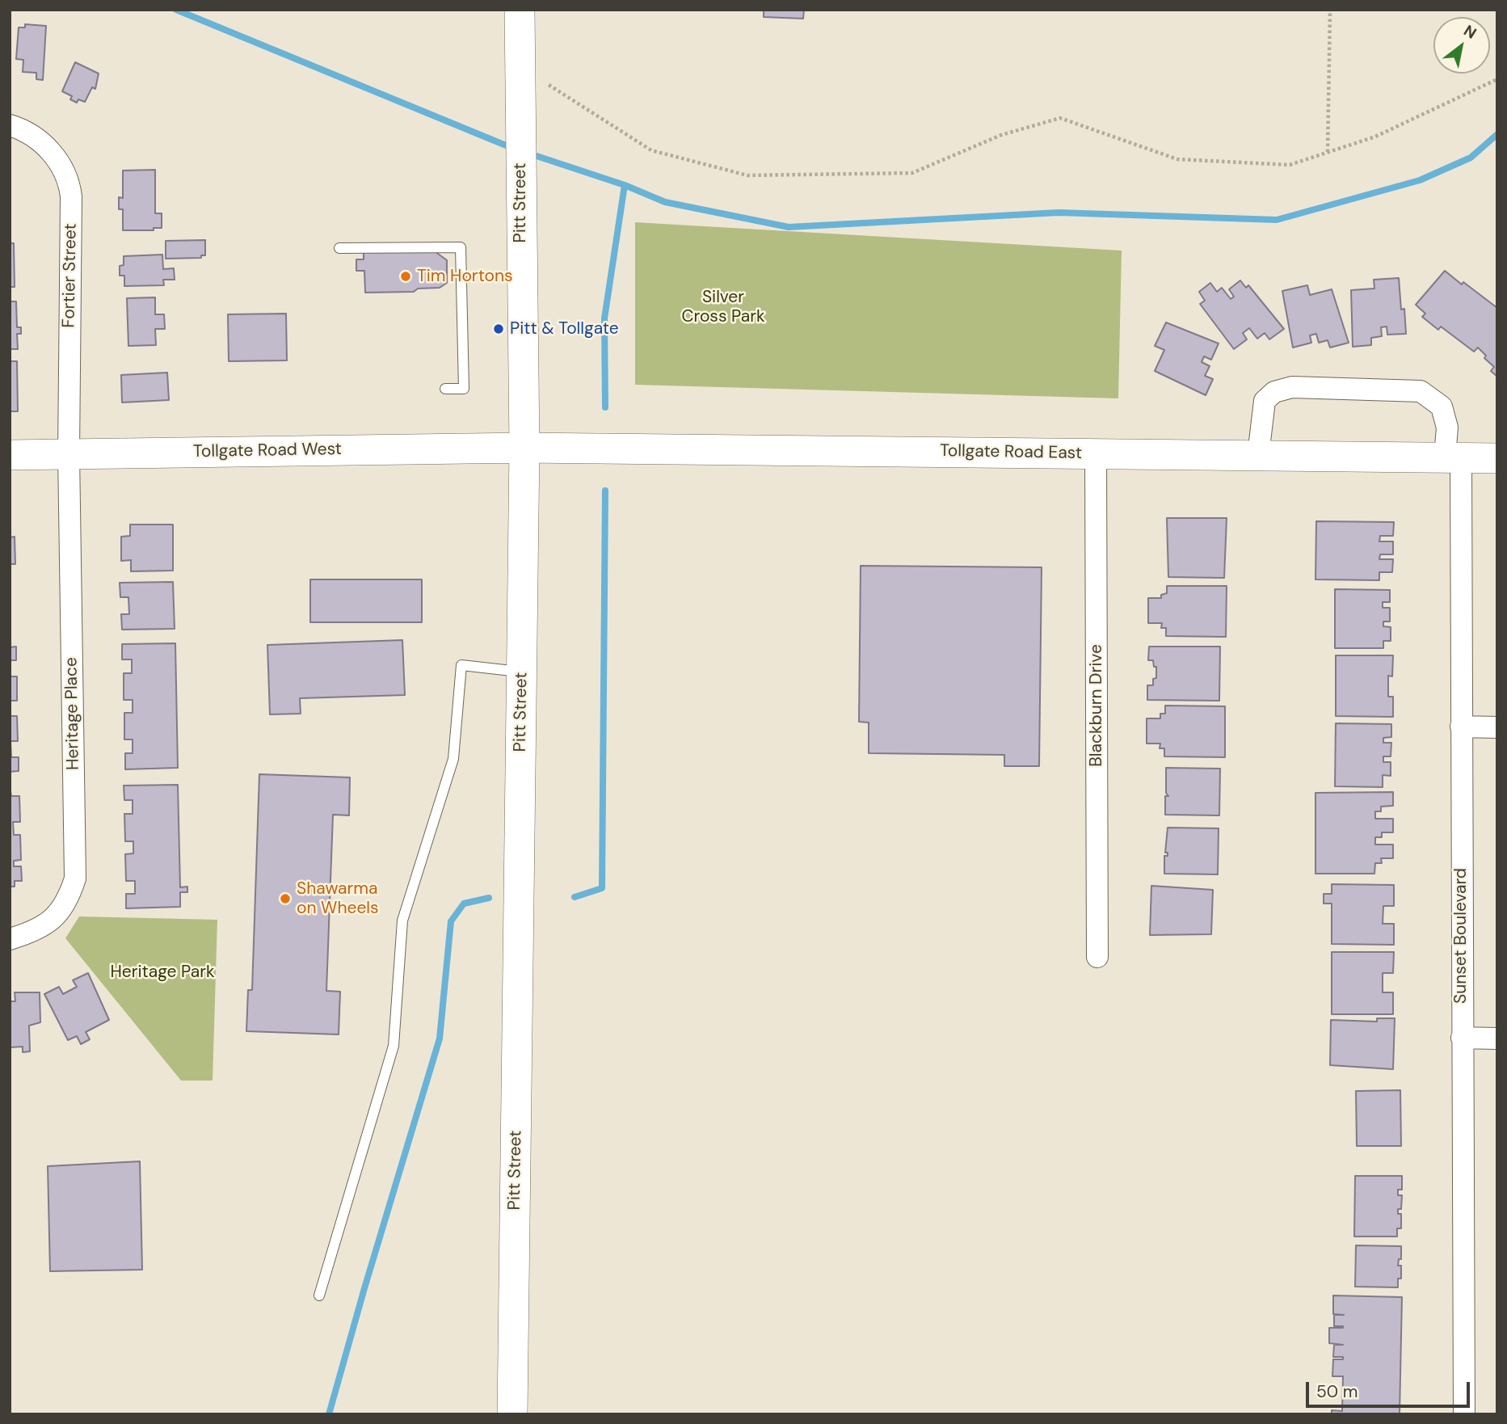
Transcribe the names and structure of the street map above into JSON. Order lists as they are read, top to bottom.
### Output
{
  "streets": {
    "street": [
      "Pitt Street",
      "Fortier Street",
      "Tollgate Road West",
      "Tollgate Road East",
      "Blackburn Drive",
      "Heritage Place",
      "Sunset Boulevard"
    ]
  },
  "crossings": [
    ["Pitt Street", "Tollgate Road West"],
    ["Pitt Street", "Tollgate Road East"],
    ["Fortier Street", "Tollgate Road West"],
    ["Fortier Street", "Heritage Place"],
    ["Tollgate Road West", "Tollgate Road East"],
    ["Tollgate Road West", "Heritage Place"],
    ["Tollgate Road East", "Blackburn Drive"],
    ["Tollgate Road East", "Sunset Boulevard"]
  ],
  "parks": ["Silver Cross Park", "Heritage Park"],
  "places": ["Tim Hortons", "Pitt & Tollgate", "Shawarma on Wheels"],
  "scale_bar": "50 m",
  "north": "top right"
}
